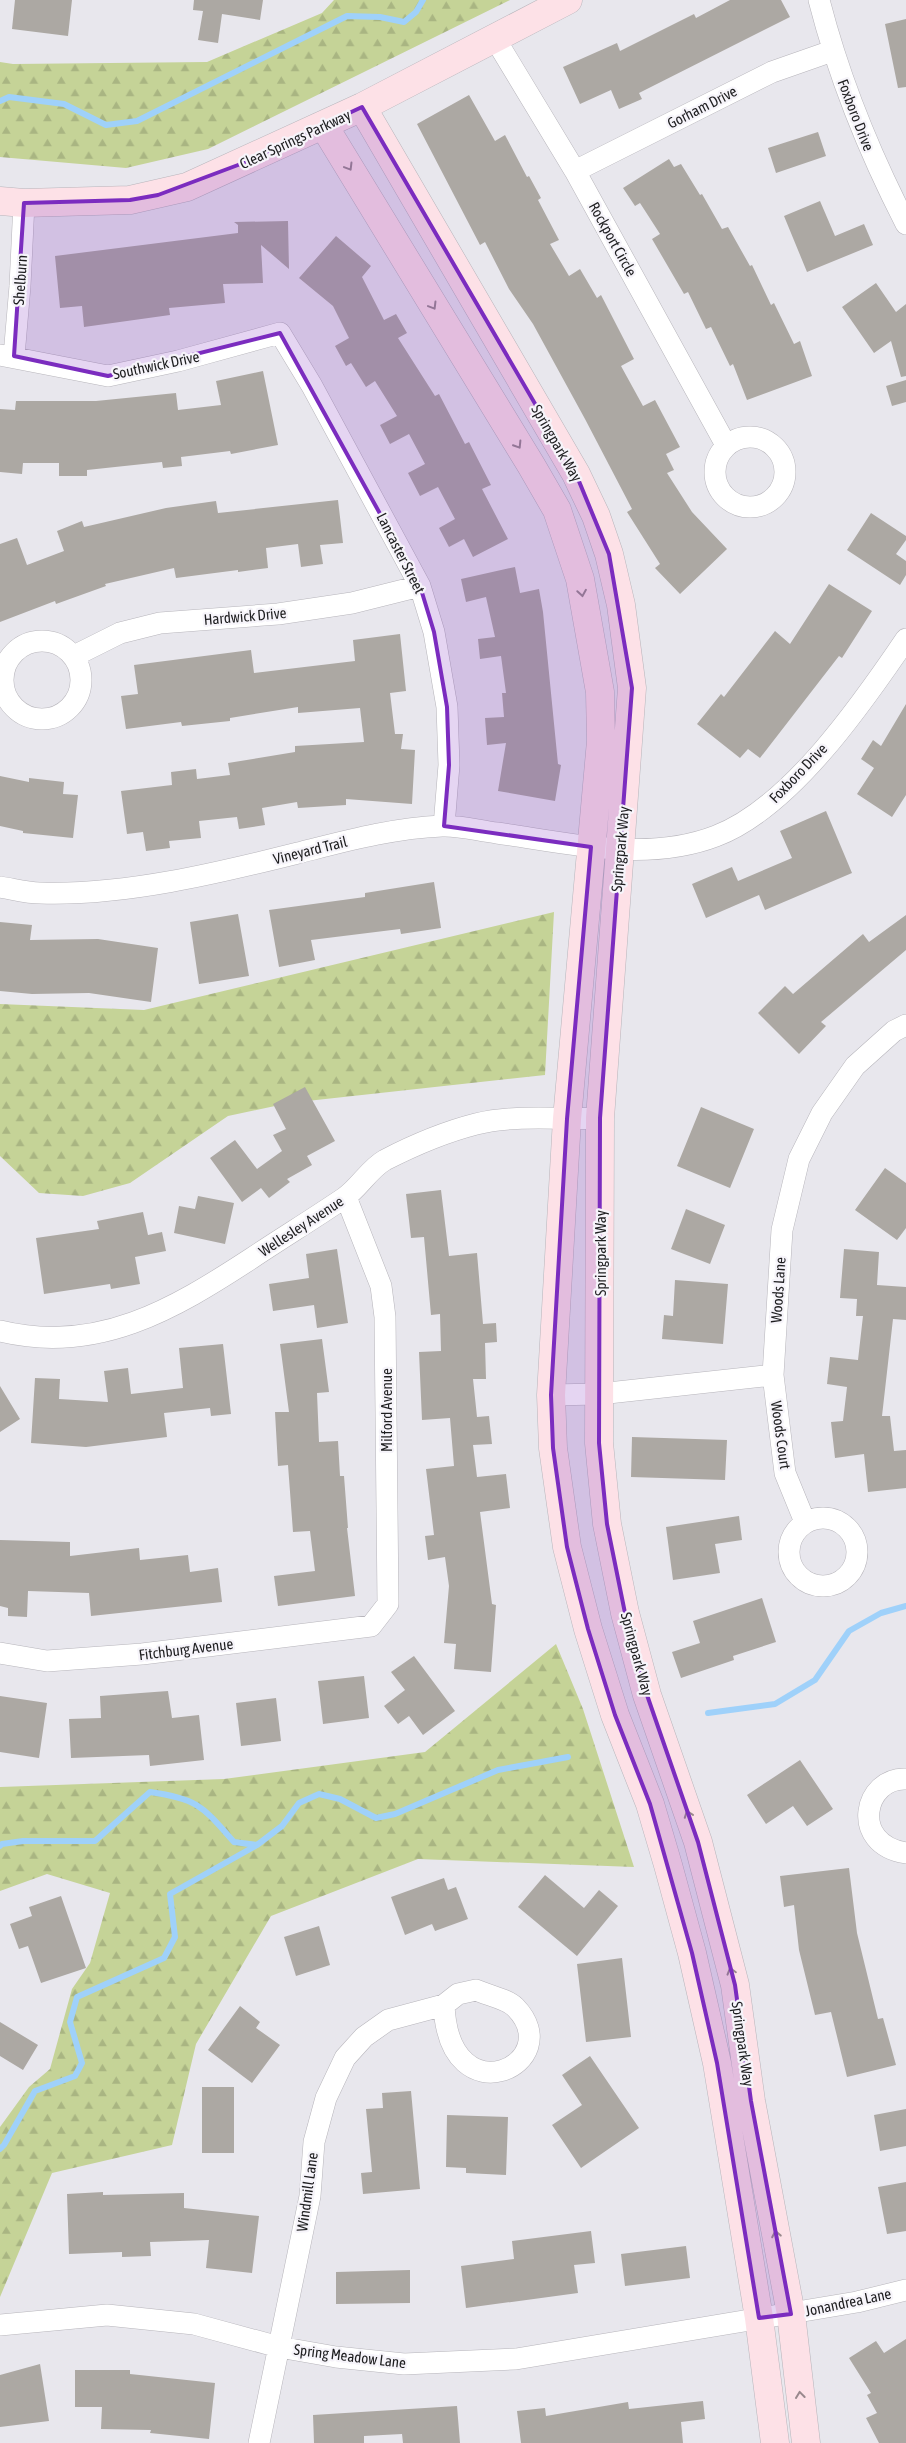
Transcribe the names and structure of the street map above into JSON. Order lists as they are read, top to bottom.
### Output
{
  "streets": {
    "street": [
      "Gorham Drive",
      "Foxboro Drive",
      "Clear Springs Parkway",
      "Rockport Circle",
      "Shelburn",
      "Southwick Drive",
      "Springpark Way",
      "Lancaster Street",
      "Hardwick Drive",
      "Vineyard Trail",
      "Wellesley Avenue",
      "Woods Lane",
      "Milford Avenue",
      "Woods Court",
      "Fitchburg Avenue",
      "Windmill Lane",
      "Jonandrea Lane",
      "Spring Meadow Lane"
    ]
  },
  "crossings": [
    ["Gorham Drive", "Foxboro Drive"],
    ["Gorham Drive", "Rockport Circle"],
    ["Foxboro Drive", "Springpark Way"],
    ["Foxboro Drive", "Vineyard Trail"],
    ["Clear Springs Parkway", "Rockport Circle"],
    ["Clear Springs Parkway", "Shelburn"],
    ["Clear Springs Parkway", "Springpark Way"],
    ["Shelburn", "Southwick Drive"],
    ["Southwick Drive", "Lancaster Street"],
    ["Springpark Way", "Vineyard Trail"],
    ["Springpark Way", "Wellesley Avenue"],
    ["Springpark Way", "Jonandrea Lane"],
    ["Springpark Way", "Spring Meadow Lane"],
    ["Lancaster Street", "Hardwick Drive"],
    ["Lancaster Street", "Vineyard Trail"],
    ["Wellesley Avenue", "Milford Avenue"],
    ["Woods Lane", "Woods Court"],
    ["Milford Avenue", "Fitchburg Avenue"],
    ["Windmill Lane", "Spring Meadow Lane"],
    ["Jonandrea Lane", "Spring Meadow Lane"]
  ]
}
